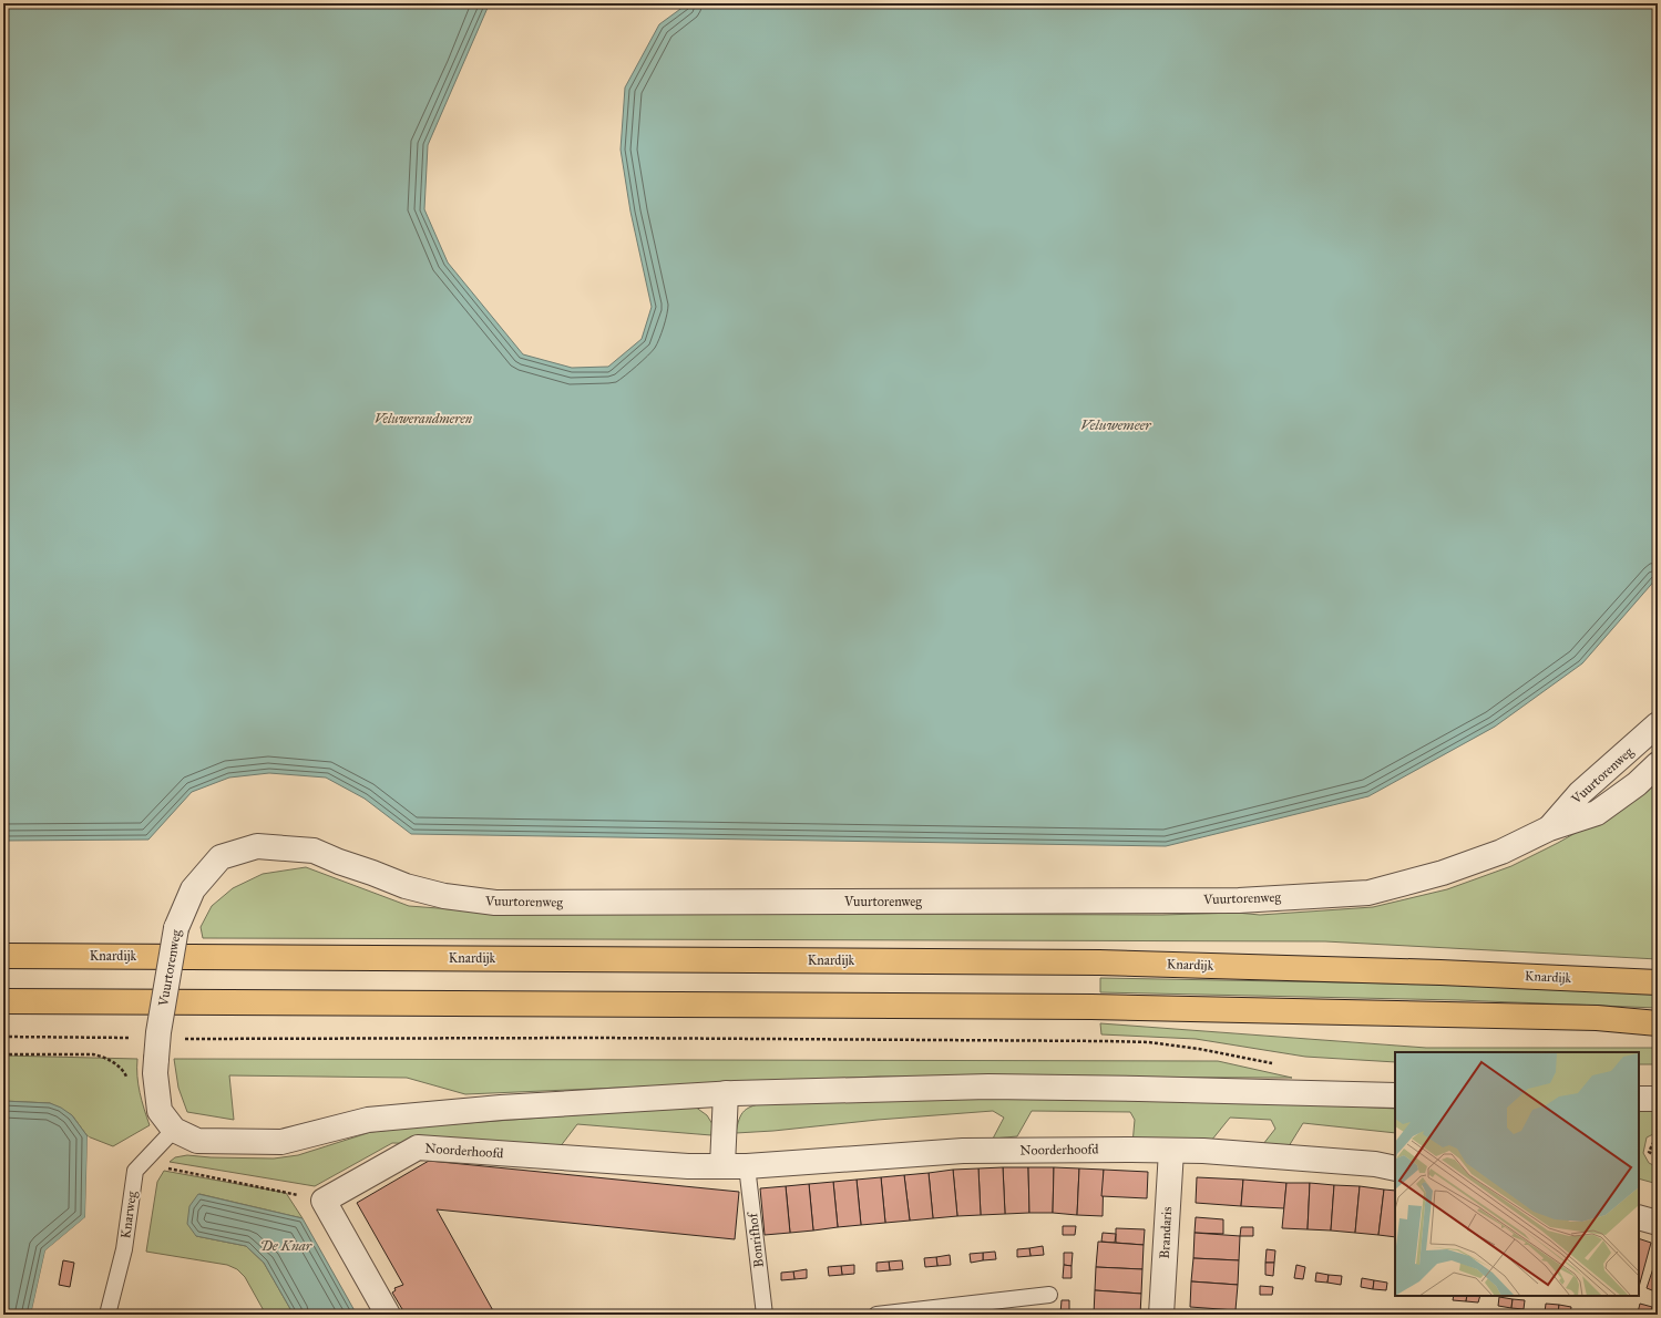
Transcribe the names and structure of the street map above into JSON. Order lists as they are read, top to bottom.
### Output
{
  "streets": {
    "main road": ["Knardijk"],
    "street": ["Vuurtorenweg", "Noorderhoofd", "Brandaris"],
    "lane": ["Knarweg", "Bonrifhof"]
  },
  "crossings": [
    ["Vuurtorenweg", "Knarweg"],
    ["Noorderhoofd", "Brandaris"],
    ["Noorderhoofd", "Bonrifhof"]
  ],
  "water": ["Veluwemeer", "De Knar"],
  "parks": ["Veluwerandmeren"]
}
